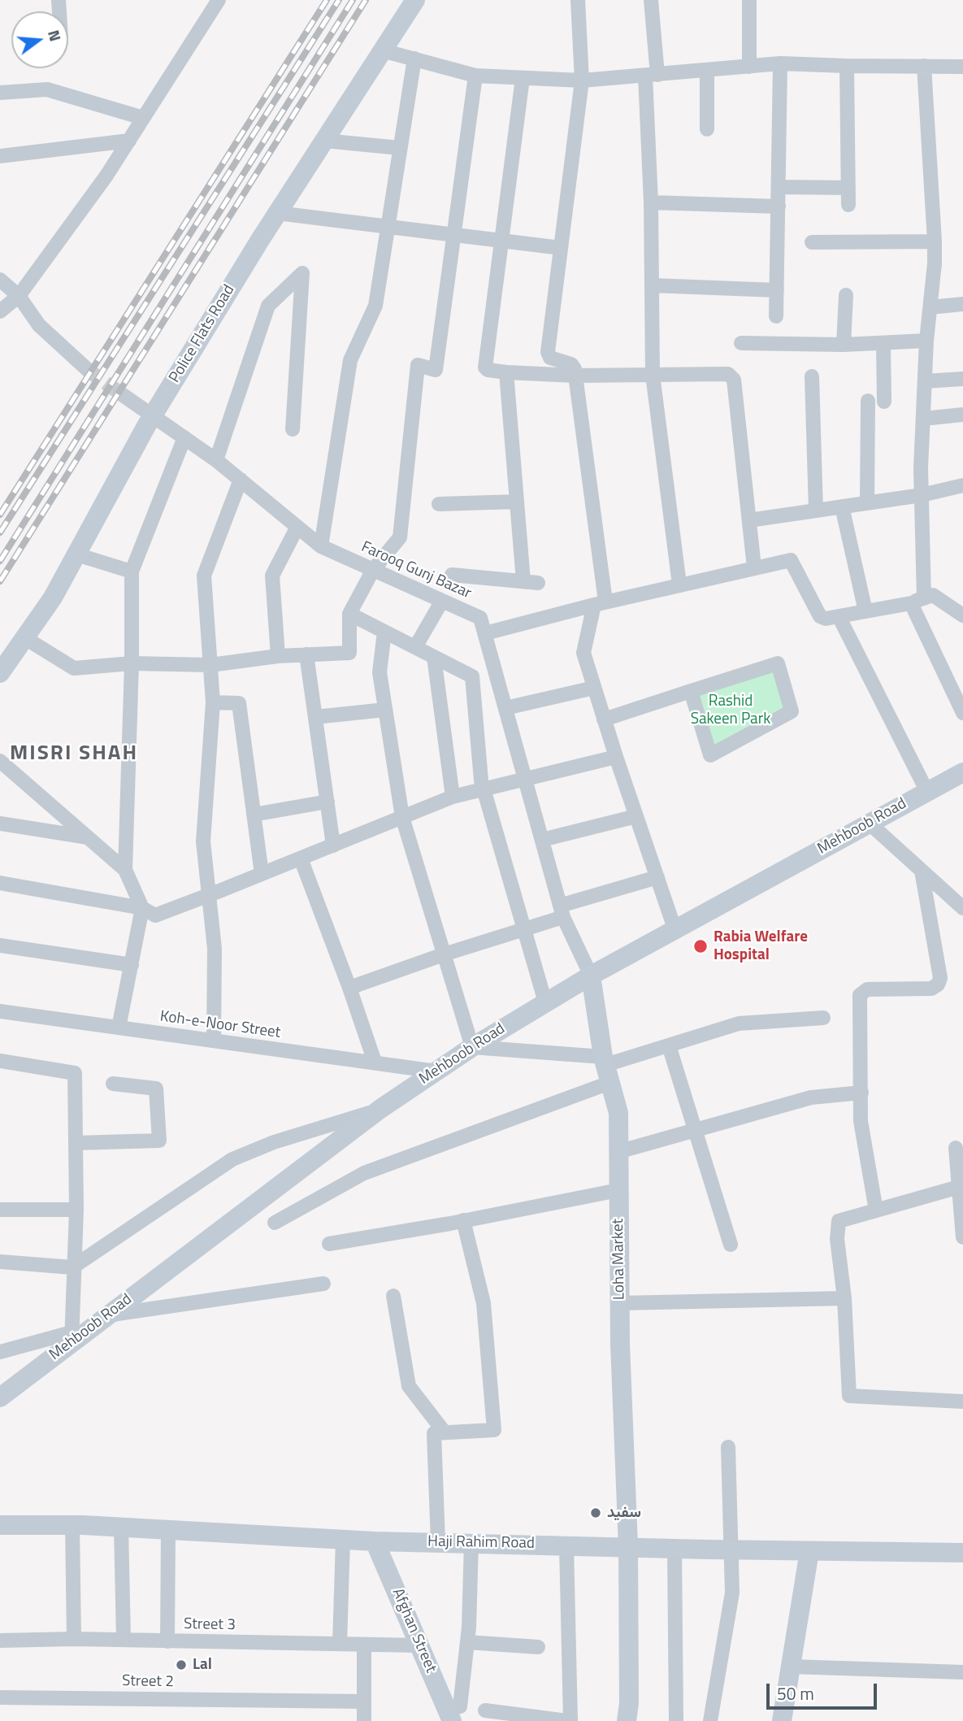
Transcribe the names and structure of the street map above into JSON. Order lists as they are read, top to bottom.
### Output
{
  "streets": {
    "street": [
      "Police Flats Road",
      "Farooq Gunj Bazar",
      "Mehboob Road",
      "Koh-e-Noor Street",
      "Loha Market",
      "Haji Rahim Road",
      "Street 3",
      "Afghan Street",
      "Street 2"
    ]
  },
  "crossings": [
    ["Police Flats Road", "Farooq Gunj Bazar"],
    ["Farooq Gunj Bazar", "Mehboob Road"],
    ["Farooq Gunj Bazar", "Loha Market"],
    ["Mehboob Road", "Koh-e-Noor Street"],
    ["Mehboob Road", "Loha Market"],
    ["Loha Market", "Haji Rahim Road"],
    ["Haji Rahim Road", "Afghan Street"],
    ["Street 3", "Afghan Street"]
  ],
  "districts": ["MISRI SHAH"],
  "parks": ["Rashid Sakeen Park"],
  "places": ["Rabia Welfare Hospital", "سفید", "Lal"],
  "scale_bar": "50 m",
  "north": "right"
}
